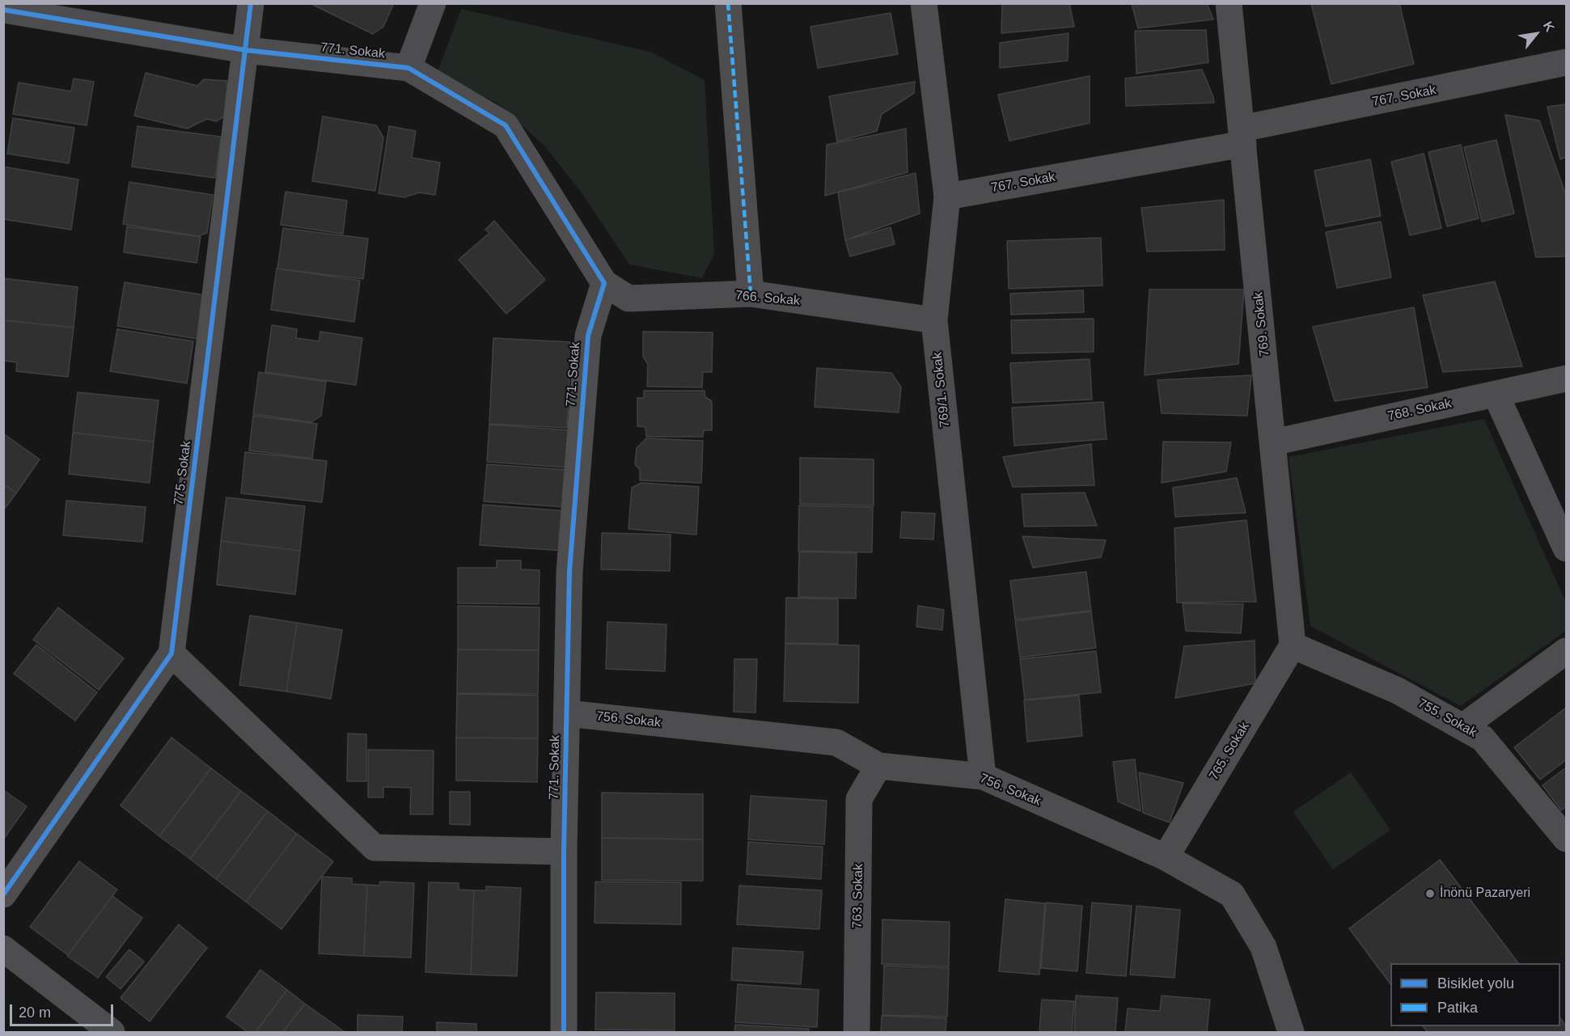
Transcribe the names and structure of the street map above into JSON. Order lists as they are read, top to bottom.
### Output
{
  "streets": {
    "street": [
      "771. Sokak",
      "767. Sokak",
      "766. Sokak",
      "769. Sokak",
      "769/1. Sokak",
      "768. Sokak",
      "775. Sokak",
      "755. Sokak",
      "756. Sokak",
      "765. Sokak",
      "763. Sokak"
    ]
  },
  "crossings": [
    ["771. Sokak", "766. Sokak"],
    ["771. Sokak", "775. Sokak"],
    ["771. Sokak", "756. Sokak"],
    ["767. Sokak", "769. Sokak"],
    ["767. Sokak", "769/1. Sokak"],
    ["766. Sokak", "769/1. Sokak"],
    ["769. Sokak", "768. Sokak"],
    ["769. Sokak", "755. Sokak"],
    ["769. Sokak", "765. Sokak"],
    ["769/1. Sokak", "756. Sokak"],
    ["755. Sokak", "765. Sokak"],
    ["756. Sokak", "765. Sokak"],
    ["756. Sokak", "763. Sokak"]
  ],
  "places": ["İnönü Pazaryeri"],
  "legend": ["Bisiklet yolu", "Patika"],
  "scale_bar": "20 m",
  "north": "top right"
}
